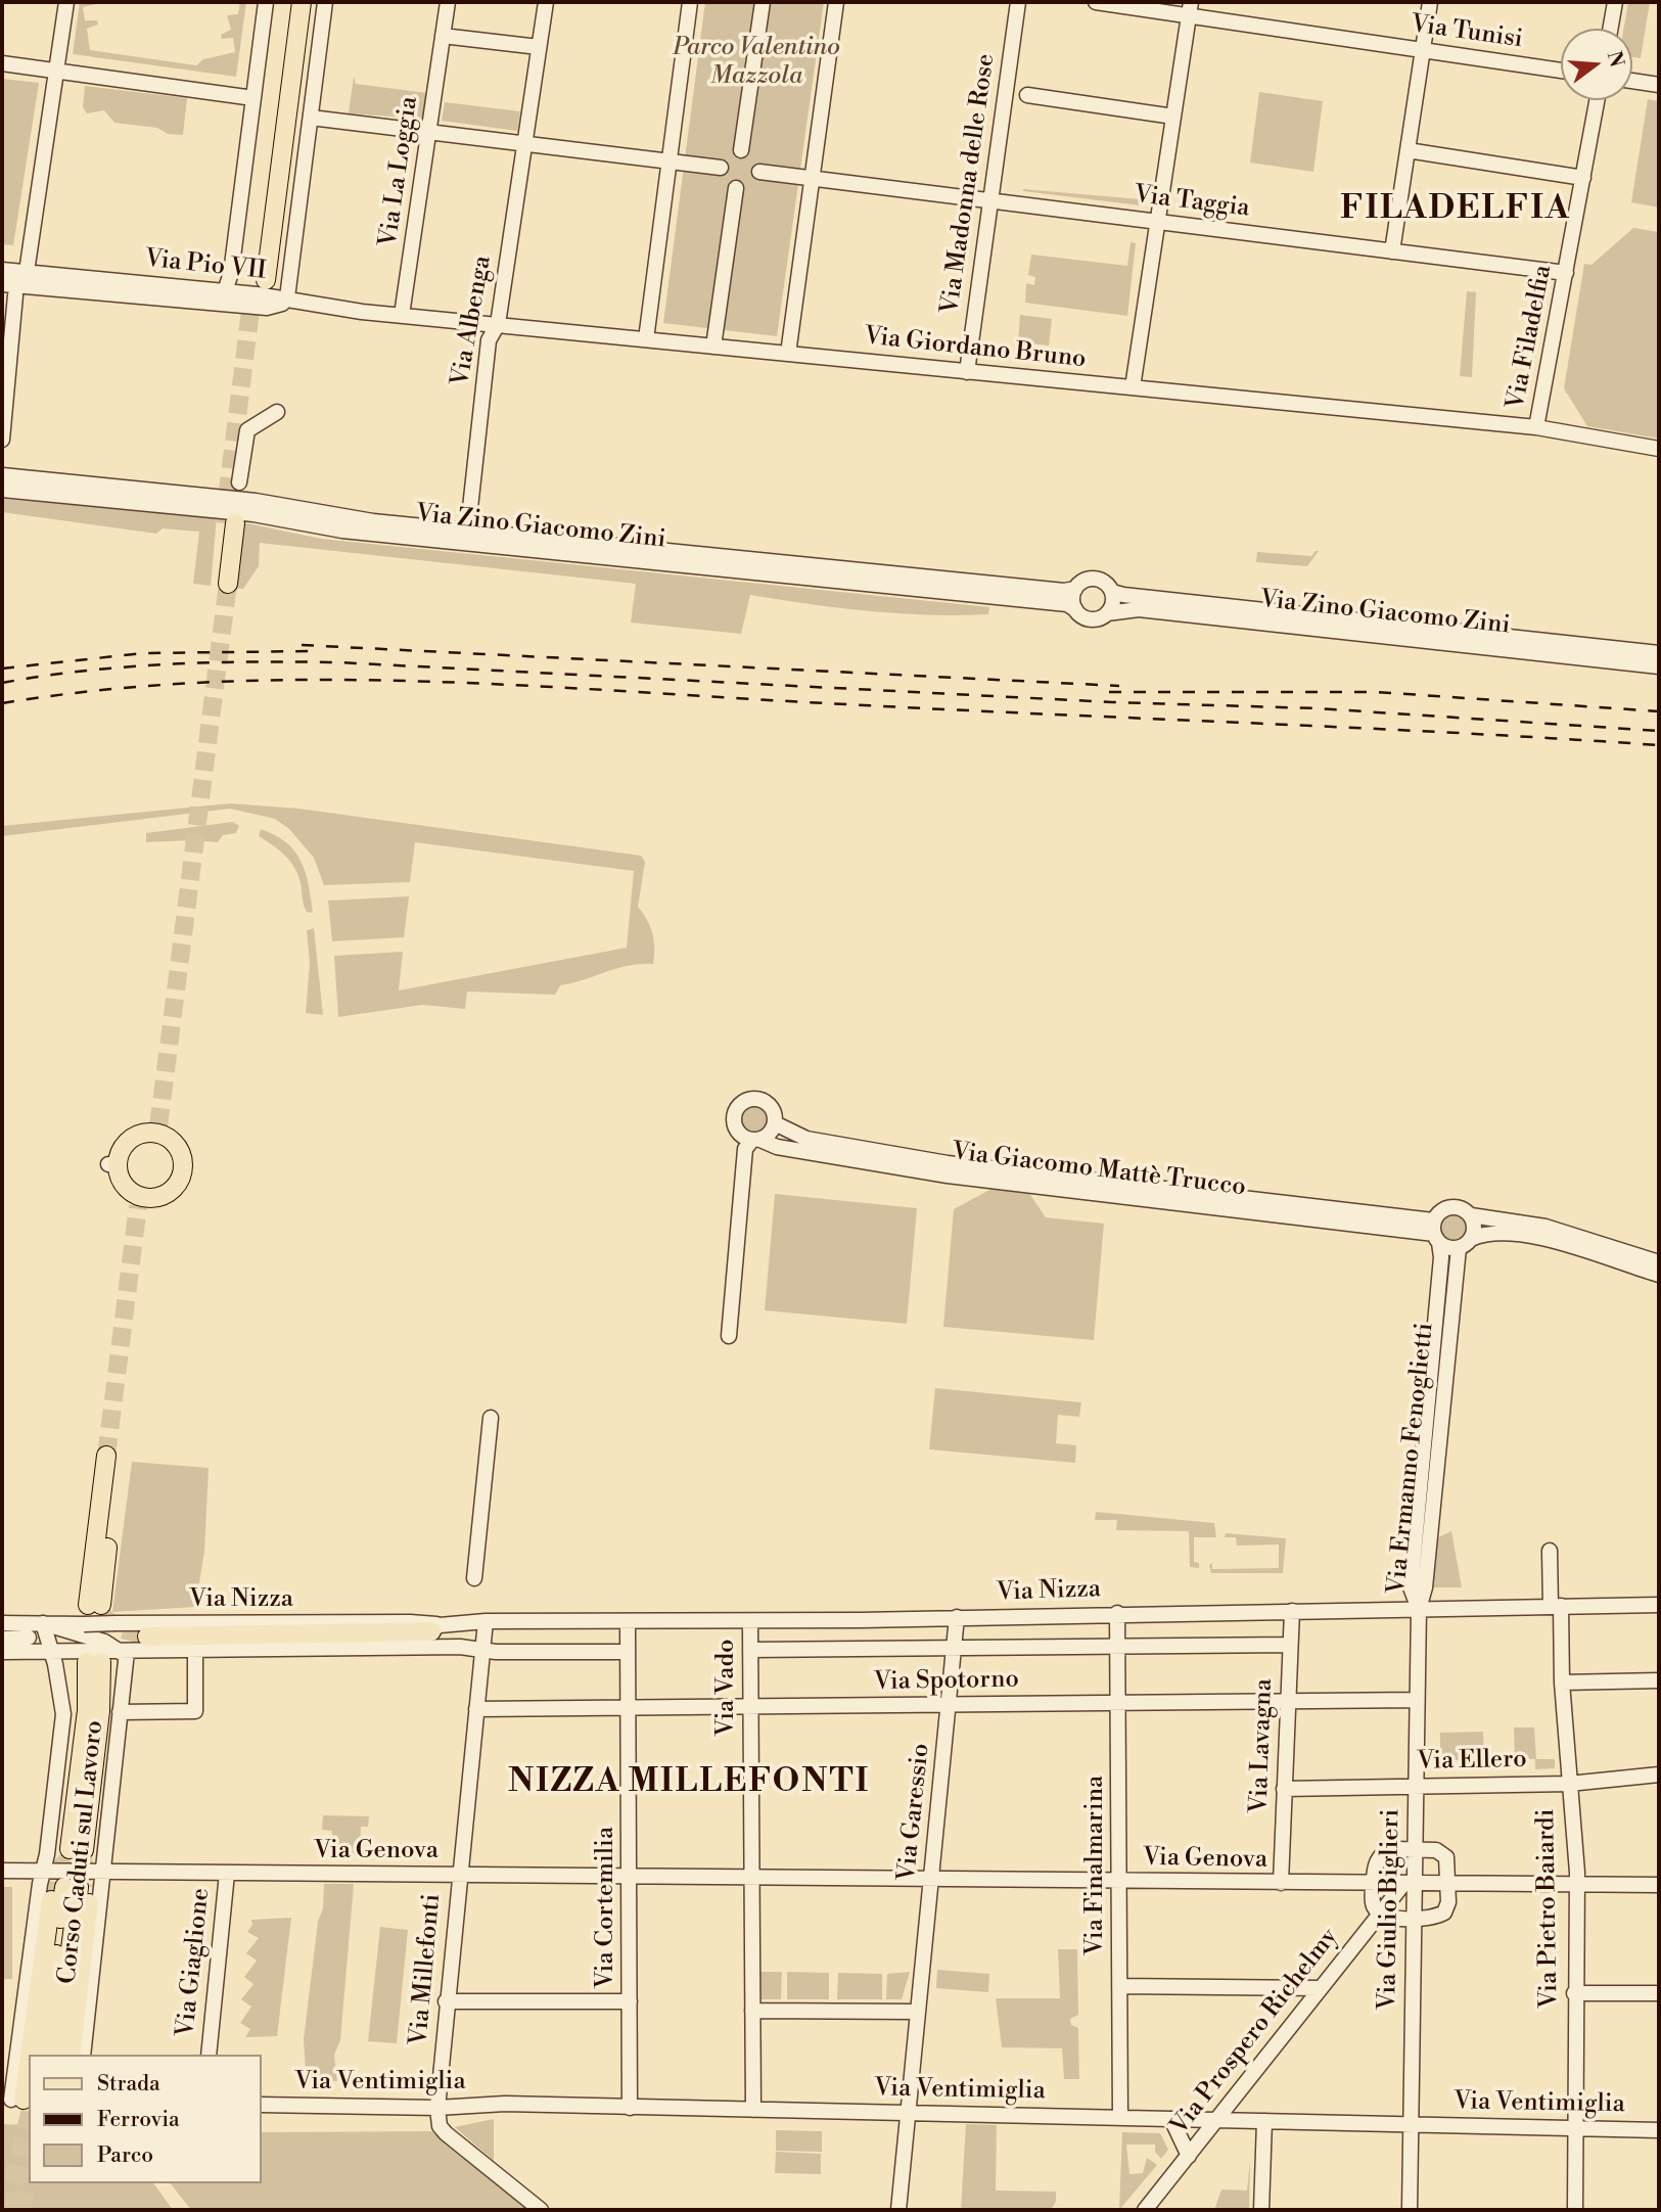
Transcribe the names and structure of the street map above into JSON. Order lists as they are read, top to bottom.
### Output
{
  "streets": {
    "street": [
      "Via Tunisi",
      "Via La Loggia",
      "Via Madonna delle Rose",
      "Via Taggia",
      "Via Pio VII",
      "Via Albenga",
      "Via Filadelfia",
      "Via Giordano Bruno",
      "Via Zino Giacomo Zini",
      "Via Giacomo Mattè Trucco",
      "Via Ermanno Fenoglietti",
      "Via Nizza",
      "Via Spotorno",
      "Via Vado",
      "Via Lavagna",
      "Via Ellero",
      "Via Garessio",
      "Via Genova",
      "Corso Caduti sul Lavoro",
      "Via Finalmarina",
      "Via Cortemilia",
      "Via Pietro Baiardi",
      "Via Giulio Biglieri",
      "Via Giaglione",
      "Via Millefonti",
      "Via Prospero Richelmy",
      "Via Ventimiglia"
    ]
  },
  "crossings": [
    ["Via La Loggia", "Via Giordano Bruno"],
    ["Via Madonna delle Rose", "Via Taggia"],
    ["Via Madonna delle Rose", "Via Giordano Bruno"],
    ["Via Taggia", "Via Filadelfia"],
    ["Via Pio VII", "Via Giordano Bruno"],
    ["Via Albenga", "Via Giordano Bruno"],
    ["Via Filadelfia", "Via Giordano Bruno"],
    ["Via Giacomo Mattè Trucco", "Via Ermanno Fenoglietti"],
    ["Via Ermanno Fenoglietti", "Via Nizza"],
    ["Via Ermanno Fenoglietti", "Via Giulio Biglieri"],
    ["Via Nizza", "Via Lavagna"],
    ["Via Nizza", "Via Garessio"],
    ["Via Nizza", "Corso Caduti sul Lavoro"],
    ["Via Nizza", "Via Finalmarina"],
    ["Via Nizza", "Via Cortemilia"],
    ["Via Nizza", "Via Pietro Baiardi"],
    ["Via Nizza", "Via Giulio Biglieri"],
    ["Via Nizza", "Via Millefonti"],
    ["Via Spotorno", "Via Vado"],
    ["Via Spotorno", "Via Lavagna"],
    ["Via Spotorno", "Via Garessio"],
    ["Via Spotorno", "Via Finalmarina"],
    ["Via Spotorno", "Via Cortemilia"],
    ["Via Spotorno", "Via Giulio Biglieri"],
    ["Via Spotorno", "Via Millefonti"],
    ["Via Vado", "Via Genova"],
    ["Via Lavagna", "Via Ellero"],
    ["Via Lavagna", "Via Genova"],
    ["Via Ellero", "Via Pietro Baiardi"],
    ["Via Ellero", "Via Giulio Biglieri"],
    ["Via Garessio", "Via Genova"],
    ["Via Garessio", "Via Ventimiglia"],
    ["Via Genova", "Corso Caduti sul Lavoro"],
    ["Via Genova", "Via Finalmarina"],
    ["Via Genova", "Via Cortemilia"],
    ["Via Genova", "Via Pietro Baiardi"],
    ["Via Genova", "Via Giulio Biglieri"],
    ["Via Genova", "Via Giaglione"],
    ["Via Genova", "Via Millefonti"],
    ["Via Genova", "Via Prospero Richelmy"],
    ["Via Finalmarina", "Via Ventimiglia"],
    ["Via Cortemilia", "Via Ventimiglia"],
    ["Via Pietro Baiardi", "Via Ventimiglia"],
    ["Via Giulio Biglieri", "Via Prospero Richelmy"],
    ["Via Giulio Biglieri", "Via Ventimiglia"],
    ["Via Millefonti", "Via Ventimiglia"],
    ["Via Prospero Richelmy", "Via Ventimiglia"]
  ],
  "districts": ["FILADELFIA", "NIZZA MILLEFONTI"],
  "parks": ["Parco Valentino Mazzola"],
  "legend": ["Strada", "Ferrovia", "Parco"],
  "north": "right"
}
